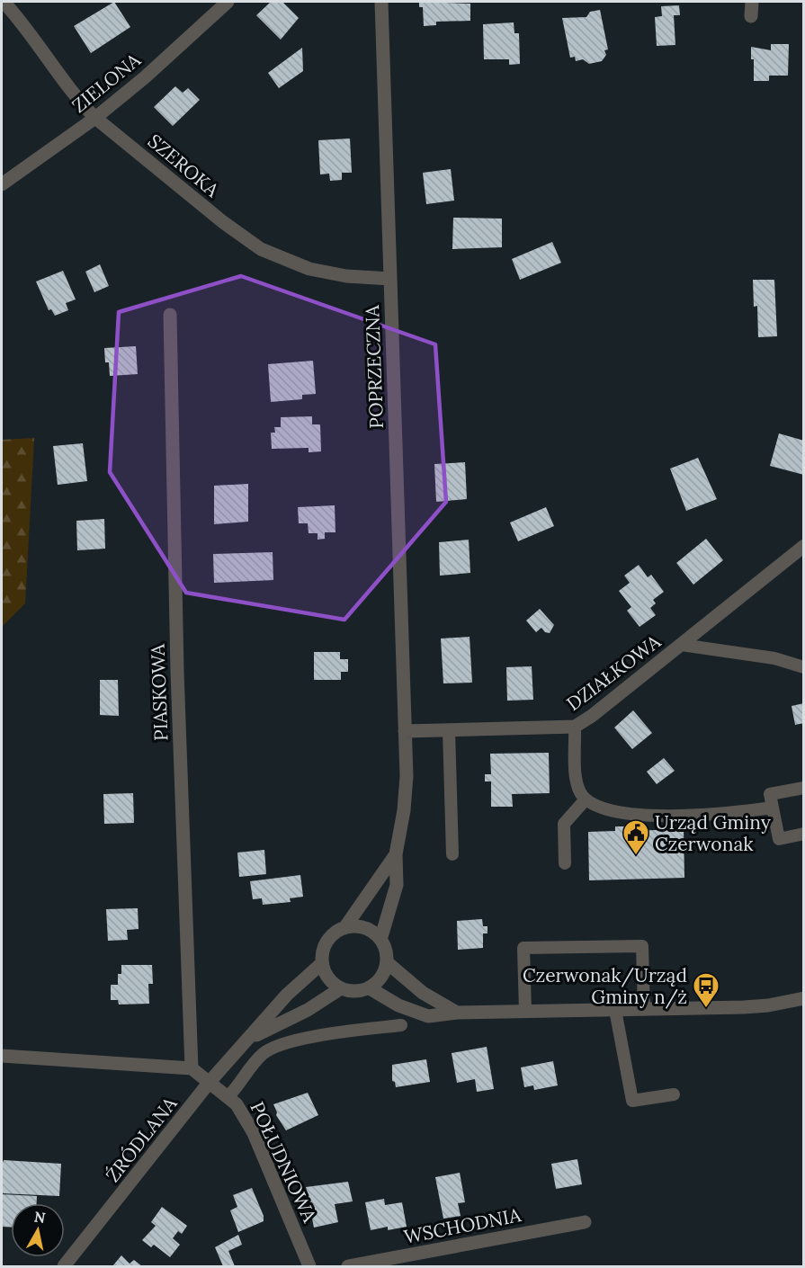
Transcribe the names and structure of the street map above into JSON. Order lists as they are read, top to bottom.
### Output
{
  "streets": {
    "street": [
      "ZIELONA",
      "SZEROKA",
      "POPRZECZNA",
      "DZIAŁKOWA",
      "PIASKOWA",
      "ŹRÓDLANA",
      "POŁUDNIOWA",
      "WSCHODNIA"
    ]
  },
  "crossings": [
    ["ZIELONA", "SZEROKA"],
    ["SZEROKA", "POPRZECZNA"],
    ["POPRZECZNA", "DZIAŁKOWA"],
    ["ŹRÓDLANA", "POŁUDNIOWA"]
  ],
  "places": {
    "public building": ["Urząd Gminy Czerwonak"],
    "bus stop": ["Czerwonak/Urząd Gminy n/ż"]
  },
  "north": "top"
}
